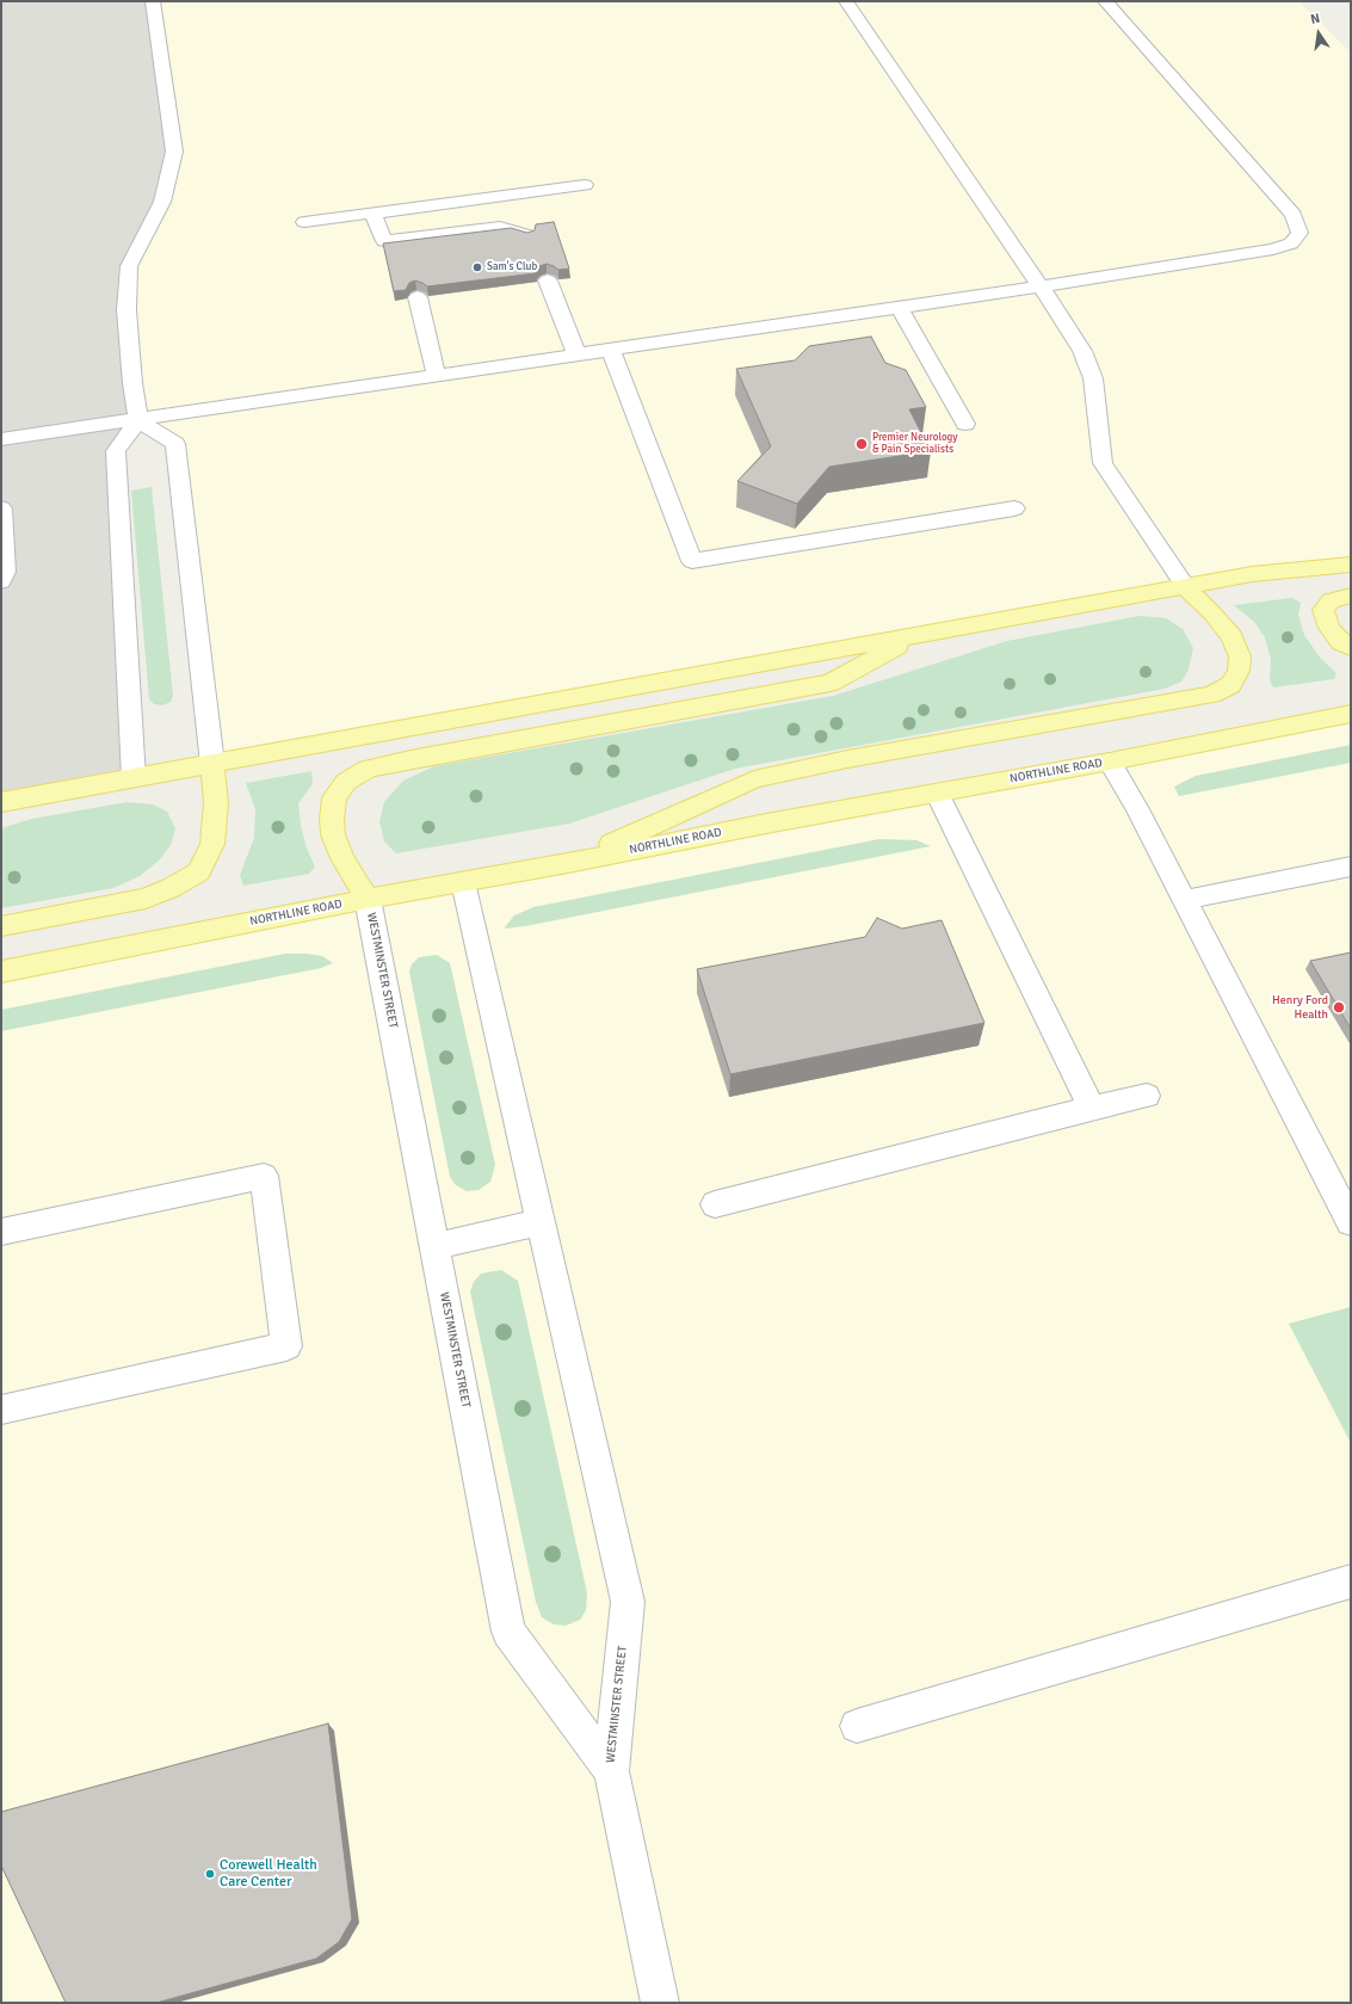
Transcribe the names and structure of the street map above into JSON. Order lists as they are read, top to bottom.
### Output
{
  "streets": {
    "main road": ["NORTHLINE ROAD"],
    "street": ["WESTMINSTER STREET"]
  },
  "crossings": [
    ["NORTHLINE ROAD", "WESTMINSTER STREET"]
  ],
  "places": [
    "Sam's Club",
    "Premier Neurology & Pain Specialists",
    "Henry Ford Health",
    "Corewell Health Care Center"
  ],
  "north": "top"
}
